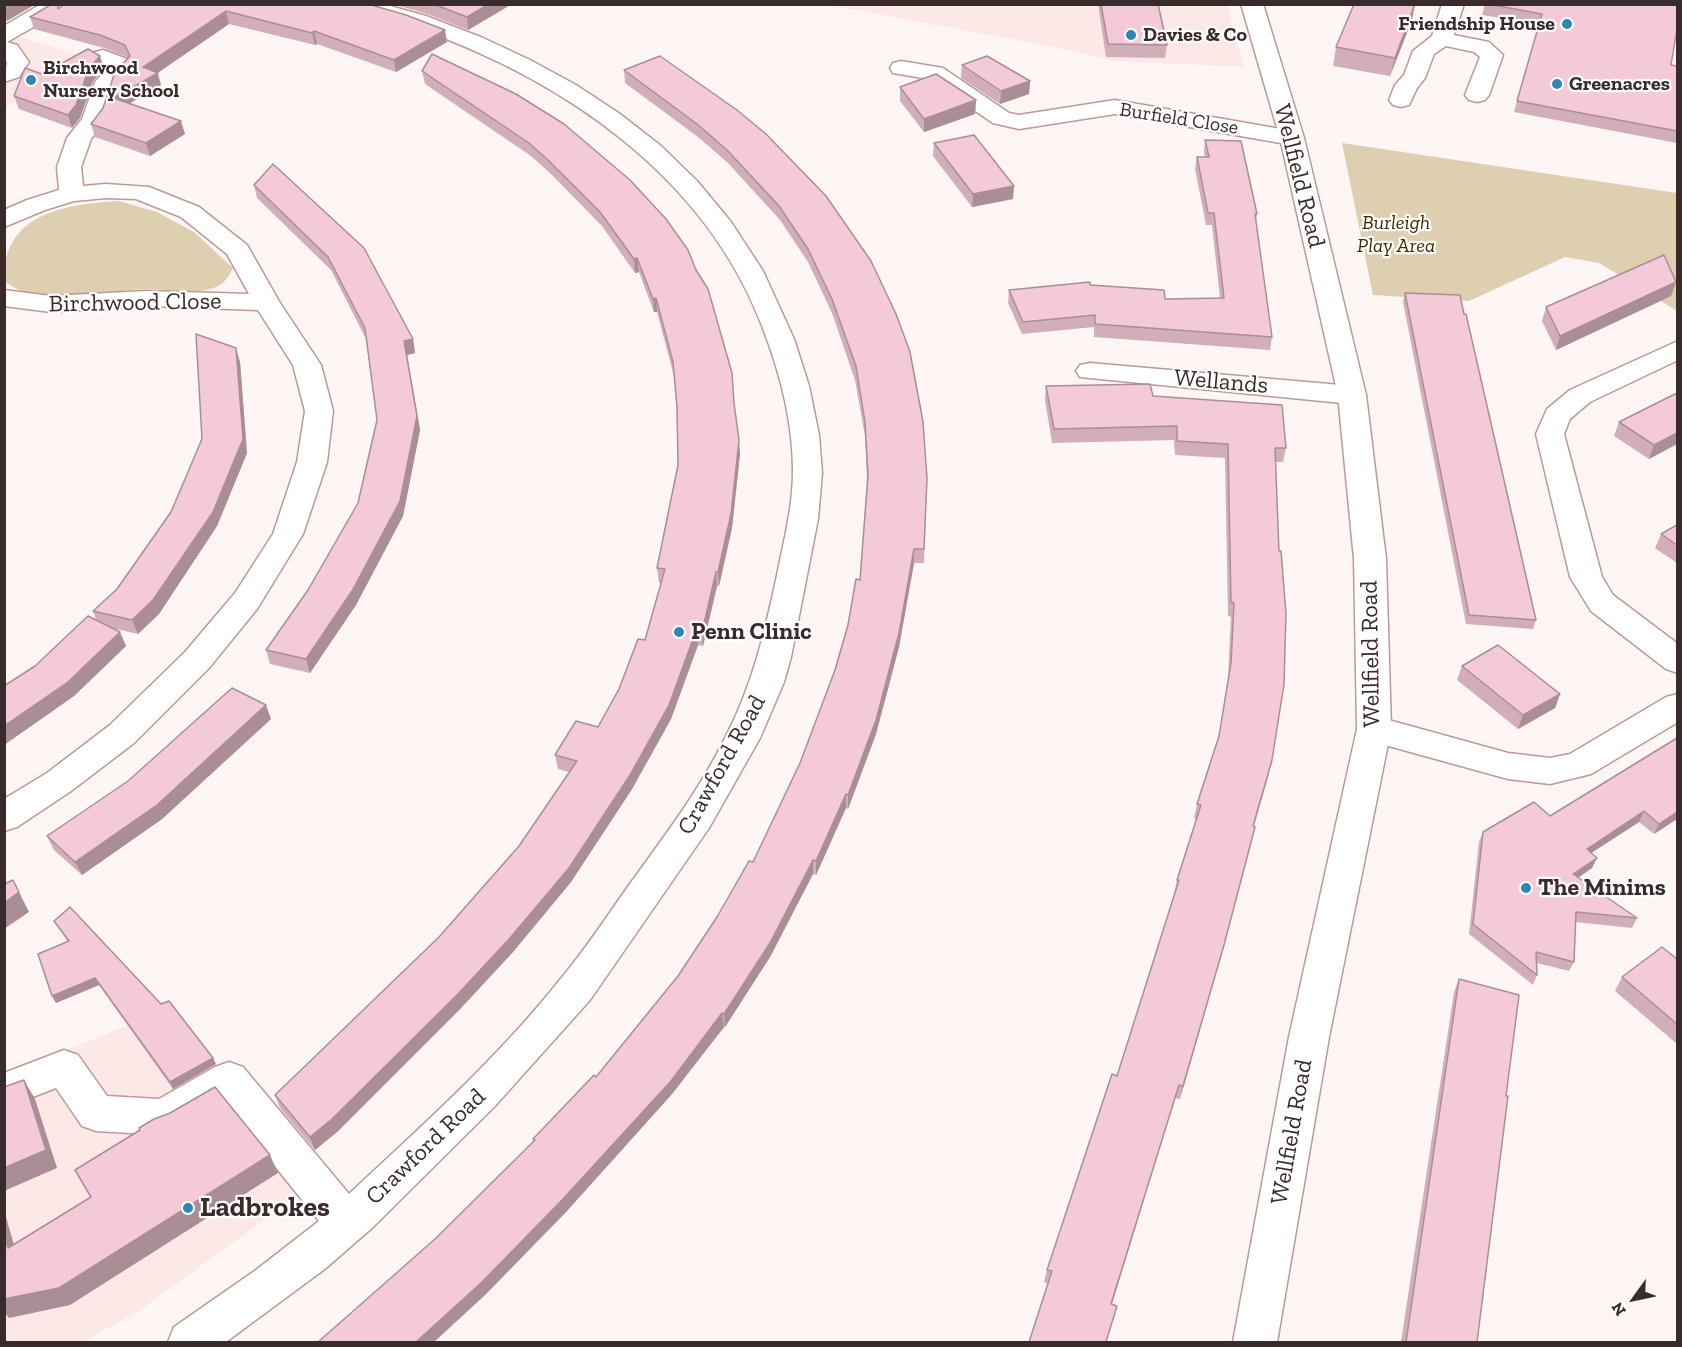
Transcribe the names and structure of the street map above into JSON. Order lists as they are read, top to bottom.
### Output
{
  "streets": {
    "street": [
      "Burfield Close",
      "Wellfield Road",
      "Birchwood Close",
      "Wellands",
      "Crawford Road"
    ]
  },
  "crossings": [
    ["Burfield Close", "Wellfield Road"],
    ["Wellfield Road", "Wellands"]
  ],
  "parks": ["Burleigh Play Area"],
  "places": [
    "Friendship House",
    "Davies & Co",
    "Birchwood Nursery School",
    "Greenacres",
    "Penn Clinic",
    "The Minims",
    "Ladbrokes"
  ],
  "north": "bottom left"
}
